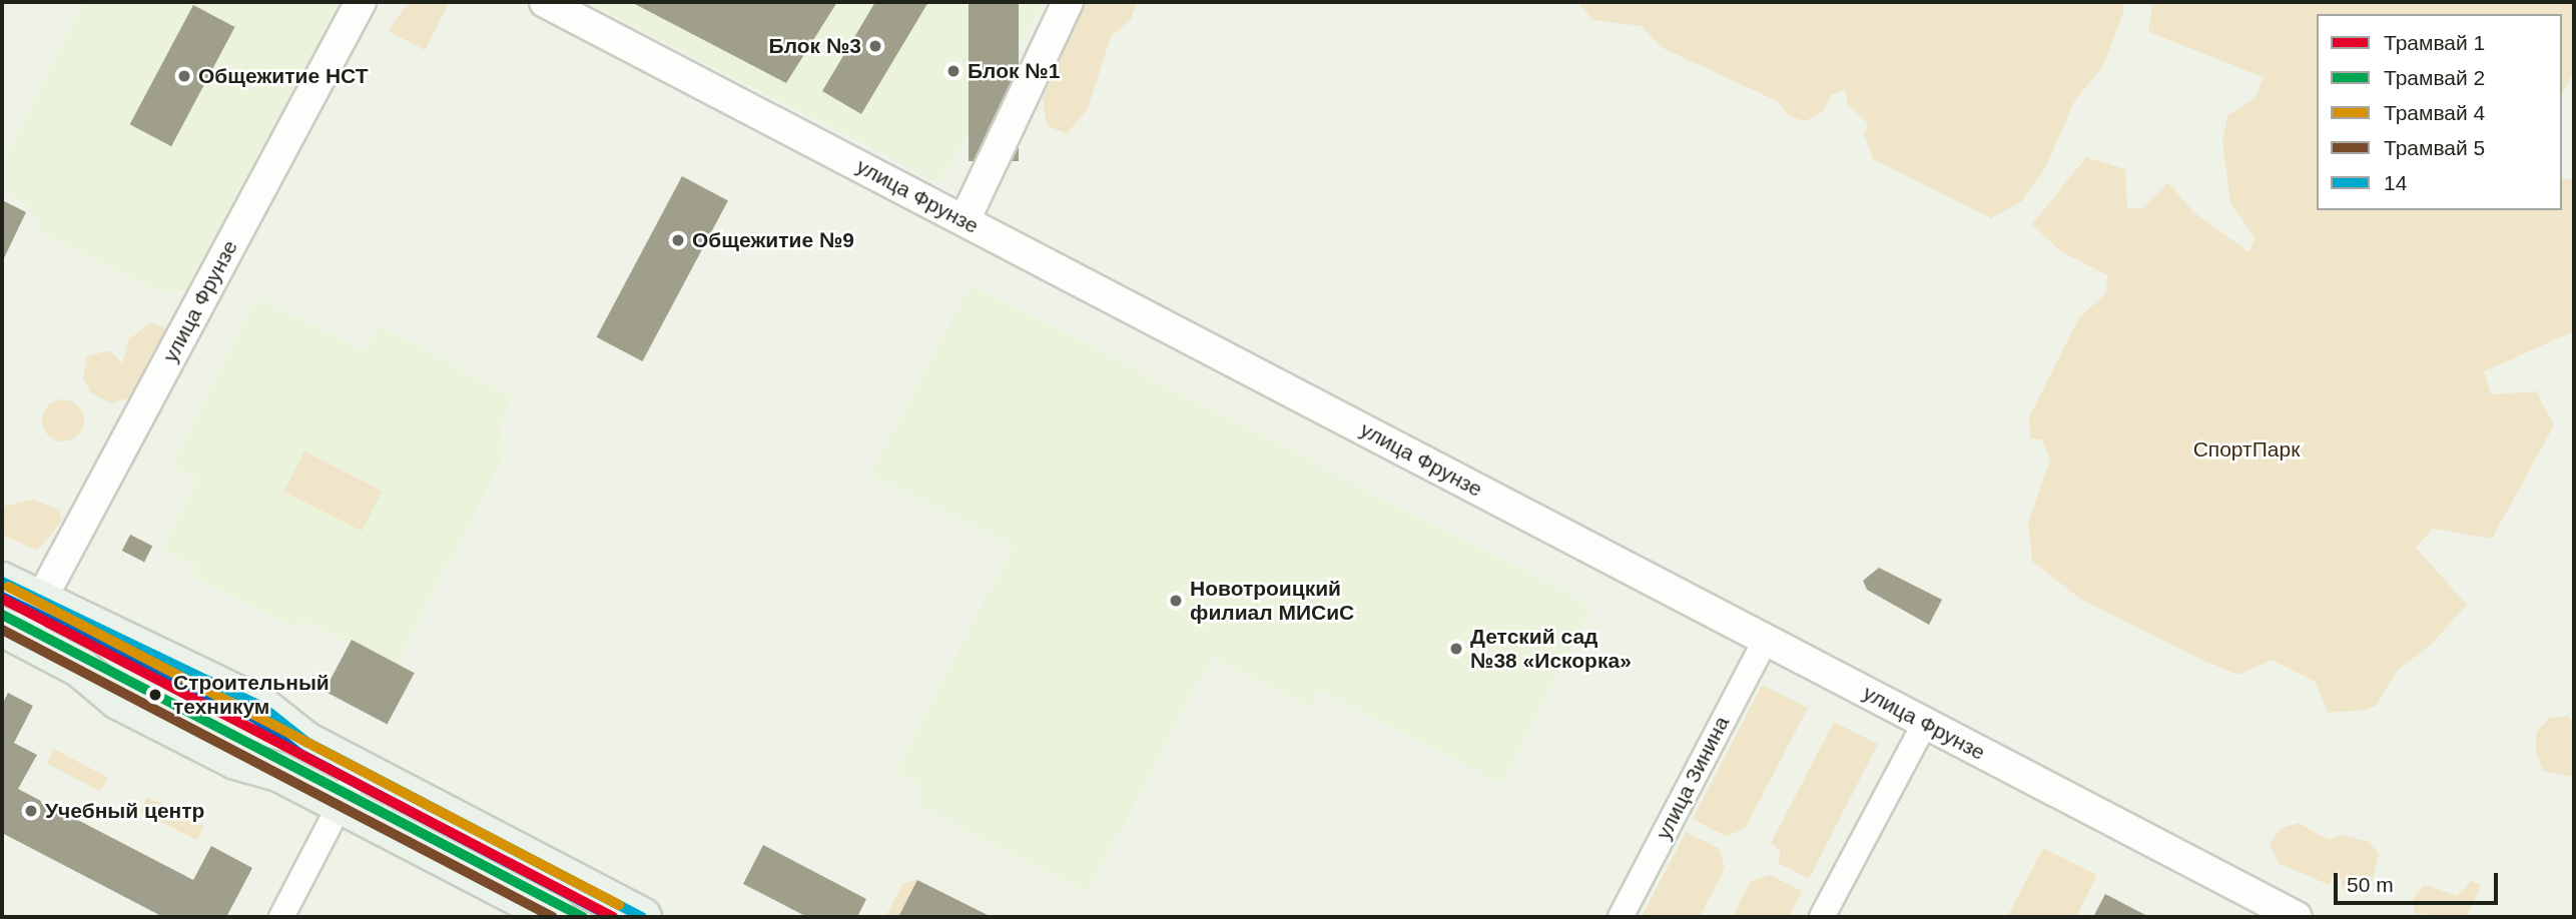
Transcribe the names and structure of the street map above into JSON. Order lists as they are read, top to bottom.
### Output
{
  "streets": {
    "street": ["улица Фрунзе", "улица Зинина"]
  },
  "crossings": [
    ["улица Фрунзе", "улица Зинина"]
  ],
  "parks": ["СпортПарк"],
  "places": [
    "Блок №3",
    "Блок №1",
    "Общежитие НСТ",
    "Общежитие №9",
    "Новотроицкий филиал МИСиС",
    "Детский сад №38 «Искорка»",
    "Строительный техникум",
    "Учебный центр"
  ],
  "lines": [
    "transit line 14",
    "tram line 4",
    "tram line 1",
    "tram line 2",
    "tram line 5"
  ],
  "legend": [
    "Трамвай 1",
    "Трамвай 2",
    "Трамвай 4",
    "Трамвай 5",
    "14"
  ],
  "scale_bar": "50 m"
}
